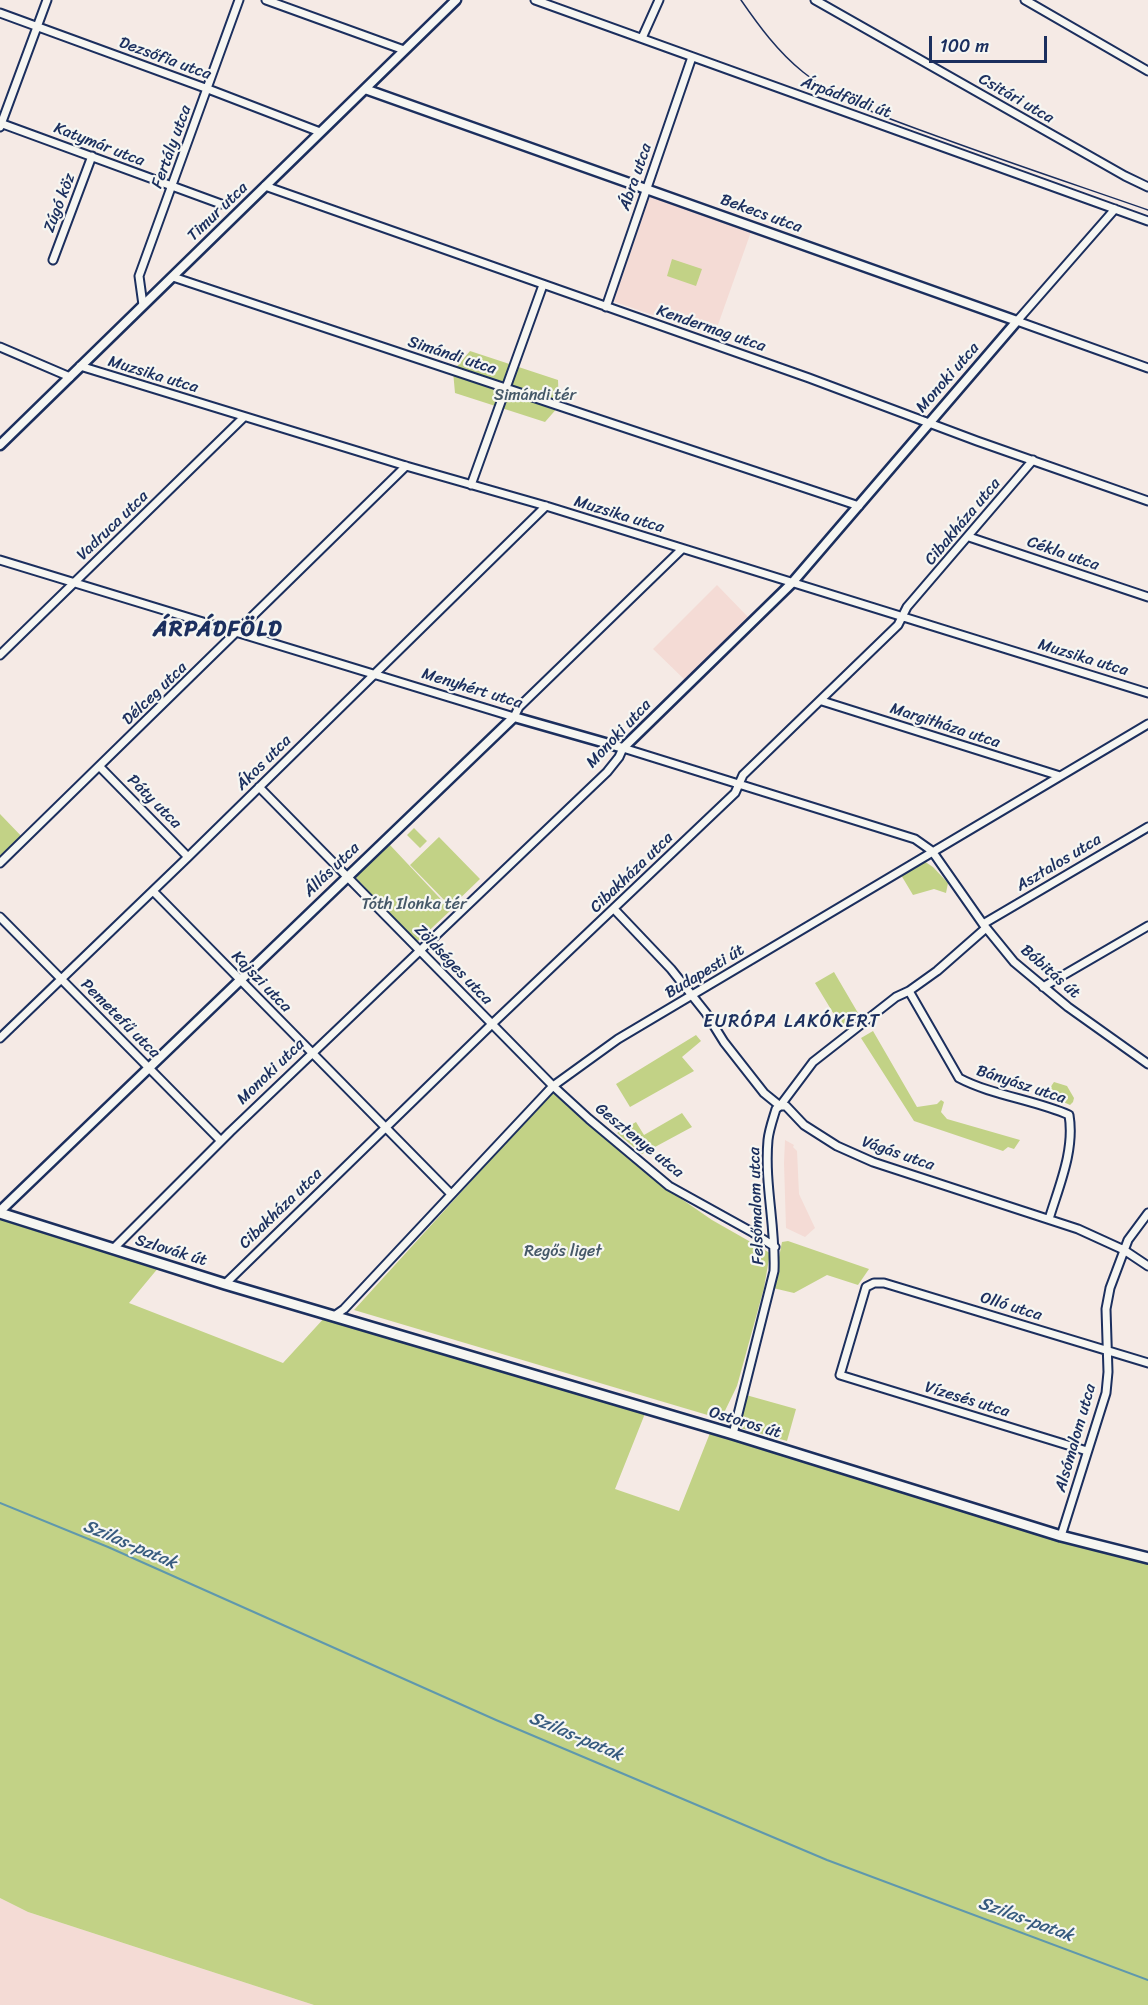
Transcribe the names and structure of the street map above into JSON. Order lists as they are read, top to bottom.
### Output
{
  "streets": {
    "main road": ["Szlovák út", "Ostoros út"],
    "street": [
      "Dezsőfia utca",
      "Árpádföldi út",
      "Csitári utca",
      "Katymár utca",
      "Fertály utca",
      "Ábra utca",
      "Zúgó köz",
      "Timur utca",
      "Bekecs utca",
      "Kendermag utca",
      "Simándi utca",
      "Muzsika utca",
      "Monoki utca",
      "Cibakháza utca",
      "Vadruca utca",
      "Cékla utca",
      "Menyhért utca",
      "Délceg utca",
      "Margitháza utca",
      "Ákos utca",
      "Páty utca",
      "Asztalos utca",
      "Állás utca",
      "Zöldséges utca",
      "Budapesti út",
      "Bóbitás út",
      "Kajszi utca",
      "Pemetefű utca",
      "Bányász utca",
      "Gesztenye utca",
      "Vágás utca",
      "Felsőmalom utca",
      "Olló utca",
      "Vízesés utca",
      "Alsómalom utca"
    ]
  },
  "crossings": [
    ["Dezsőfia utca", "Fertály utca"],
    ["Dezsőfia utca", "Timur utca"],
    ["Árpádföldi út", "Ábra utca"],
    ["Árpádföldi út", "Monoki utca"],
    ["Katymár utca", "Fertály utca"],
    ["Katymár utca", "Zúgó köz"],
    ["Fertály utca", "Timur utca"],
    ["Ábra utca", "Bekecs utca"],
    ["Ábra utca", "Kendermag utca"],
    ["Timur utca", "Bekecs utca"],
    ["Timur utca", "Kendermag utca"],
    ["Timur utca", "Simándi utca"],
    ["Timur utca", "Muzsika utca"],
    ["Bekecs utca", "Monoki utca"],
    ["Kendermag utca", "Monoki utca"],
    ["Kendermag utca", "Cibakháza utca"],
    ["Simándi utca", "Monoki utca"],
    ["Muzsika utca", "Monoki utca"],
    ["Muzsika utca", "Cibakháza utca"],
    ["Muzsika utca", "Vadruca utca"],
    ["Muzsika utca", "Délceg utca"],
    ["Muzsika utca", "Ákos utca"],
    ["Muzsika utca", "Állás utca"],
    ["Monoki utca", "Menyhért utca"],
    ["Monoki utca", "Zöldséges utca"],
    ["Monoki utca", "Kajszi utca"],
    ["Monoki utca", "Pemetefű utca"],
    ["Monoki utca", "Szlovák út"],
    ["Cibakháza utca", "Cékla utca"],
    ["Cibakháza utca", "Menyhért utca"],
    ["Cibakháza utca", "Margitháza utca"],
    ["Cibakháza utca", "Zöldséges utca"],
    ["Cibakháza utca", "Kajszi utca"],
    ["Cibakháza utca", "Vágás utca"],
    ["Cibakháza utca", "Szlovák út"],
    ["Vadruca utca", "Menyhért utca"],
    ["Menyhért utca", "Délceg utca"],
    ["Menyhért utca", "Ákos utca"],
    ["Menyhért utca", "Állás utca"],
    ["Menyhért utca", "Budapesti út"],
    ["Menyhért utca", "Bóbitás út"],
    ["Délceg utca", "Páty utca"],
    ["Margitháza utca", "Budapesti út"],
    ["Ákos utca", "Páty utca"],
    ["Ákos utca", "Zöldséges utca"],
    ["Ákos utca", "Kajszi utca"],
    ["Ákos utca", "Pemetefű utca"],
    ["Asztalos utca", "Bóbitás út"],
    ["Asztalos utca", "Felsőmalom utca"],
    ["Állás utca", "Zöldséges utca"],
    ["Állás utca", "Kajszi utca"],
    ["Állás utca", "Pemetefű utca"],
    ["Állás utca", "Szlovák út"],
    ["Zöldséges utca", "Budapesti út"],
    ["Zöldséges utca", "Gesztenye utca"],
    ["Budapesti út", "Bóbitás út"],
    ["Budapesti út", "Kajszi utca"],
    ["Budapesti út", "Gesztenye utca"],
    ["Budapesti út", "Vágás utca"],
    ["Budapesti út", "Szlovák út"],
    ["Budapesti út", "Ostoros út"],
    ["Bóbitás út", "Felsőmalom utca"],
    ["Bányász utca", "Vágás utca"],
    ["Bányász utca", "Felsőmalom utca"],
    ["Gesztenye utca", "Felsőmalom utca"],
    ["Vágás utca", "Felsőmalom utca"],
    ["Vágás utca", "Alsómalom utca"],
    ["Felsőmalom utca", "Ostoros út"],
    ["Szlovák út", "Ostoros út"],
    ["Olló utca", "Vízesés utca"],
    ["Olló utca", "Alsómalom utca"],
    ["Vízesés utca", "Alsómalom utca"],
    ["Ostoros út", "Alsómalom utca"]
  ],
  "districts": ["ÁRPÁDFÖLD", "EURÓPA LAKÓKERT"],
  "water": ["Szilas-patak"],
  "parks": ["Simándi tér", "Tóth Ilonka tér", "Regős liget"],
  "scale_bar": "100 m"
}
